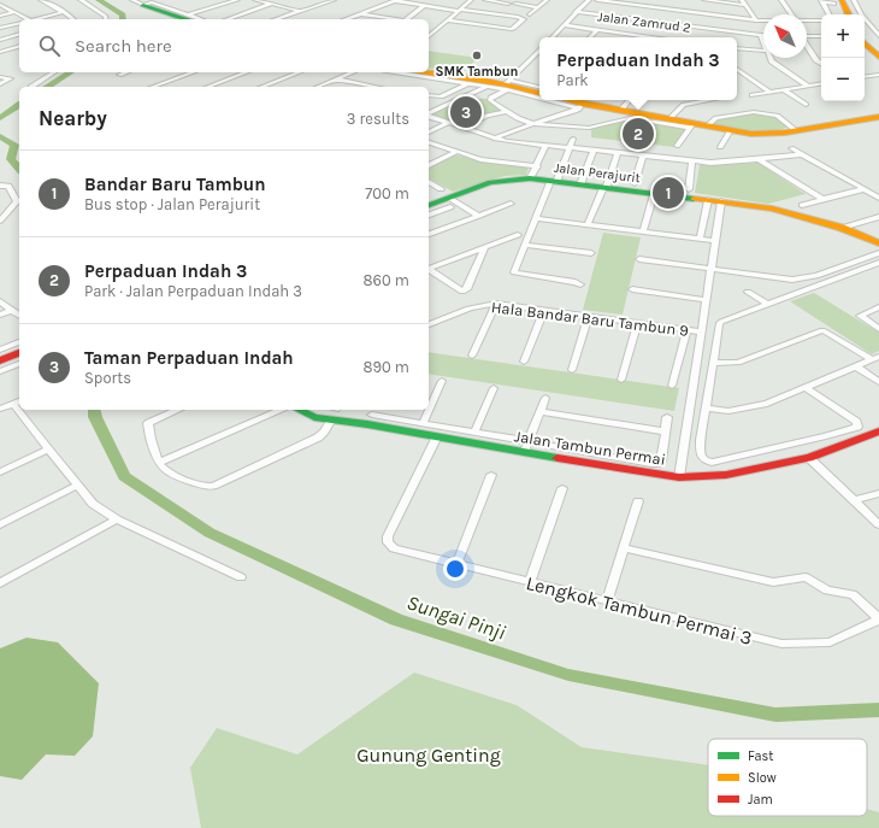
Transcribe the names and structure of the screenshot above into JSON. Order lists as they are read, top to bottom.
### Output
{
  "streets": {
    "street": [
      "Jalan Zamrud 2",
      "Jalan Perajurit",
      "Hala Bandar Baru Tambun 9",
      "Jalan Tambun Permai",
      "Lengkok Tambun Permai 3"
    ]
  },
  "crossings": [
    ["Jalan Tambun Permai", "Lengkok Tambun Permai 3"]
  ],
  "water": ["Sungai Pinji"],
  "parks": ["Gunung Genting"],
  "places": ["SMK Tambun"],
  "legend": ["Fast", "Slow", "Jam"],
  "north": "top left",
  "page": {
    "map_buttons": ["+", "−"],
    "search": "Search here",
    "popup": ["Perpaduan Indah 3", "Park"],
    "heading": ["Nearby", "3 results"],
    "pins": ["3", "2", "1"],
    "list": [
      {
        "mark": "1",
        "name": "Bandar Baru Tambun",
        "note": "Bus stop · Jalan Perajurit",
        "value": "700 m"
      },
      {
        "mark": "2",
        "name": "Perpaduan Indah 3",
        "note": "Park · Jalan Perpaduan Indah 3",
        "value": "860 m"
      },
      {
        "mark": "3",
        "name": "Taman Perpaduan Indah",
        "note": "Sports",
        "value": "890 m"
      }
    ]
  }
}
